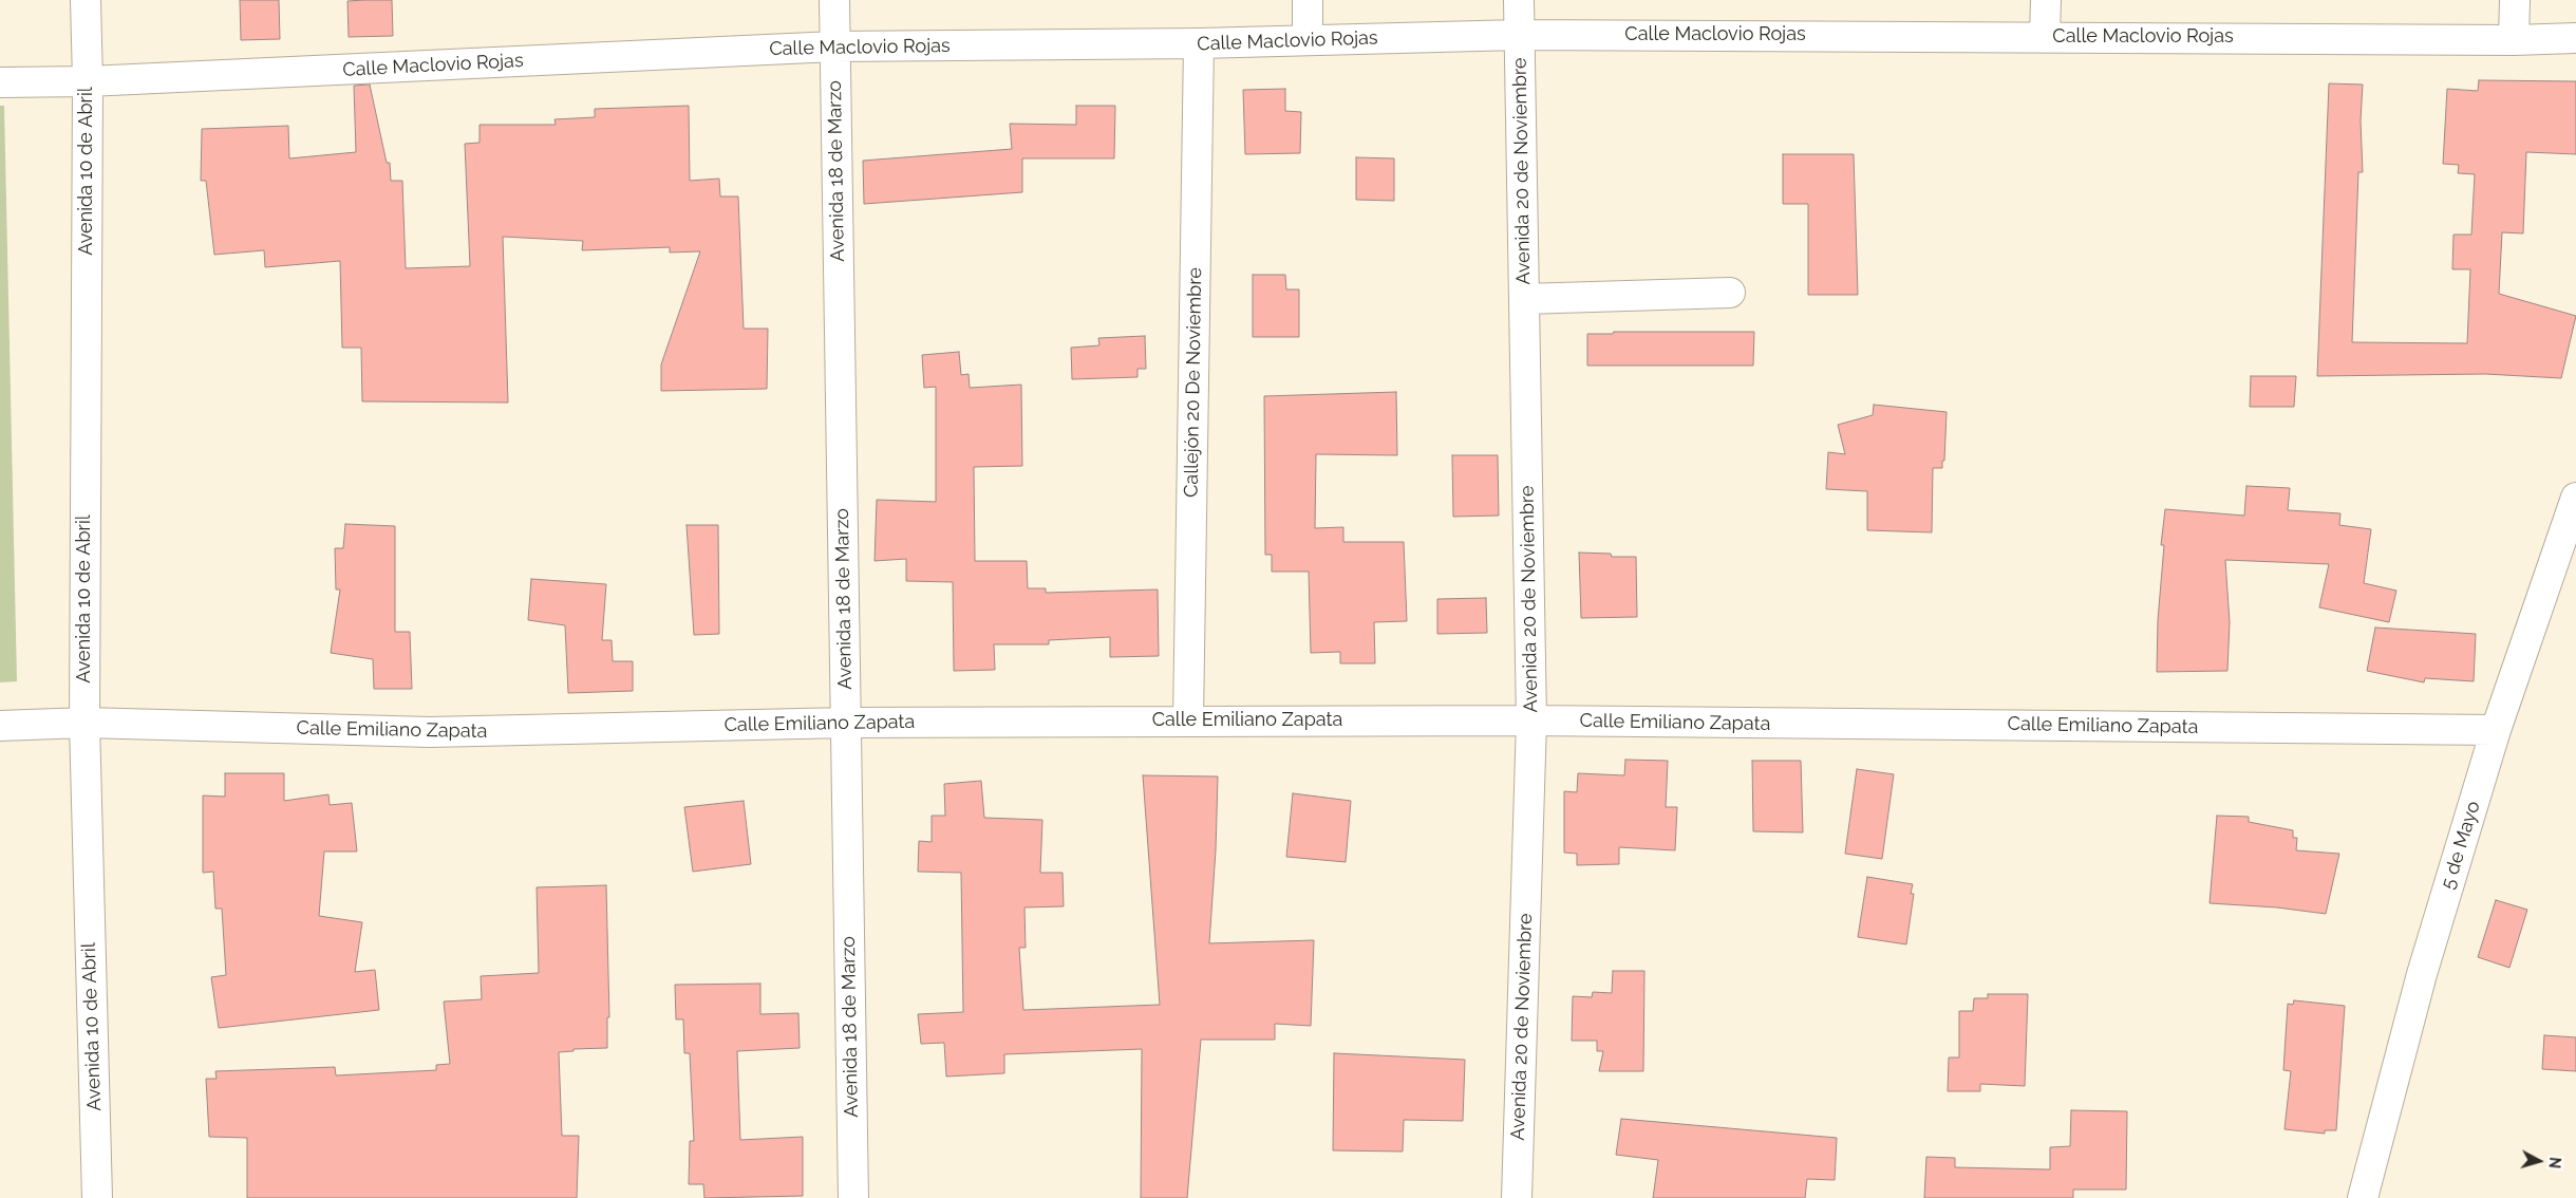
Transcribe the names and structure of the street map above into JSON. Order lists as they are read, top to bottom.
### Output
{
  "streets": {
    "street": [
      "Calle Maclovio Rojas",
      "Avenida 10 de Abril",
      "Avenida 18 de Marzo",
      "Avenida 20 de Noviembre",
      "Callejón 20 De Noviembre",
      "Calle Emiliano Zapata",
      "5 de Mayo"
    ]
  },
  "crossings": [
    ["Calle Maclovio Rojas", "Avenida 10 de Abril"],
    ["Calle Maclovio Rojas", "Avenida 18 de Marzo"],
    ["Calle Maclovio Rojas", "Avenida 20 de Noviembre"],
    ["Calle Maclovio Rojas", "Callejón 20 De Noviembre"],
    ["Avenida 10 de Abril", "Calle Emiliano Zapata"],
    ["Avenida 18 de Marzo", "Calle Emiliano Zapata"],
    ["Avenida 20 de Noviembre", "Calle Emiliano Zapata"],
    ["Callejón 20 De Noviembre", "Calle Emiliano Zapata"],
    ["Calle Emiliano Zapata", "5 de Mayo"]
  ],
  "north": "right"
}
